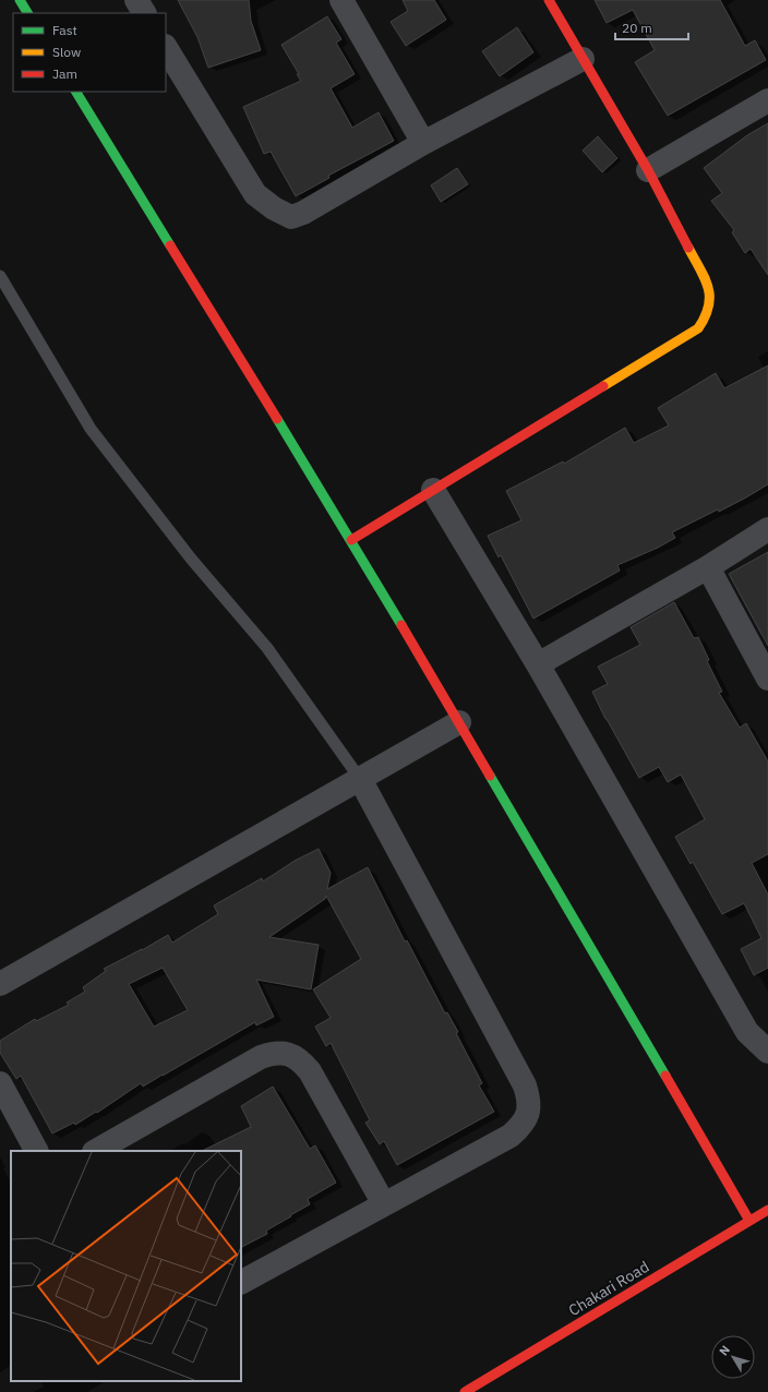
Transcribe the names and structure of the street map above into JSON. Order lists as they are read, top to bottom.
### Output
{
  "streets": {
    "street": ["Chakari Road"]
  },
  "legend": ["Fast", "Slow", "Jam"],
  "scale_bar": "20 m",
  "north": "top left"
}
